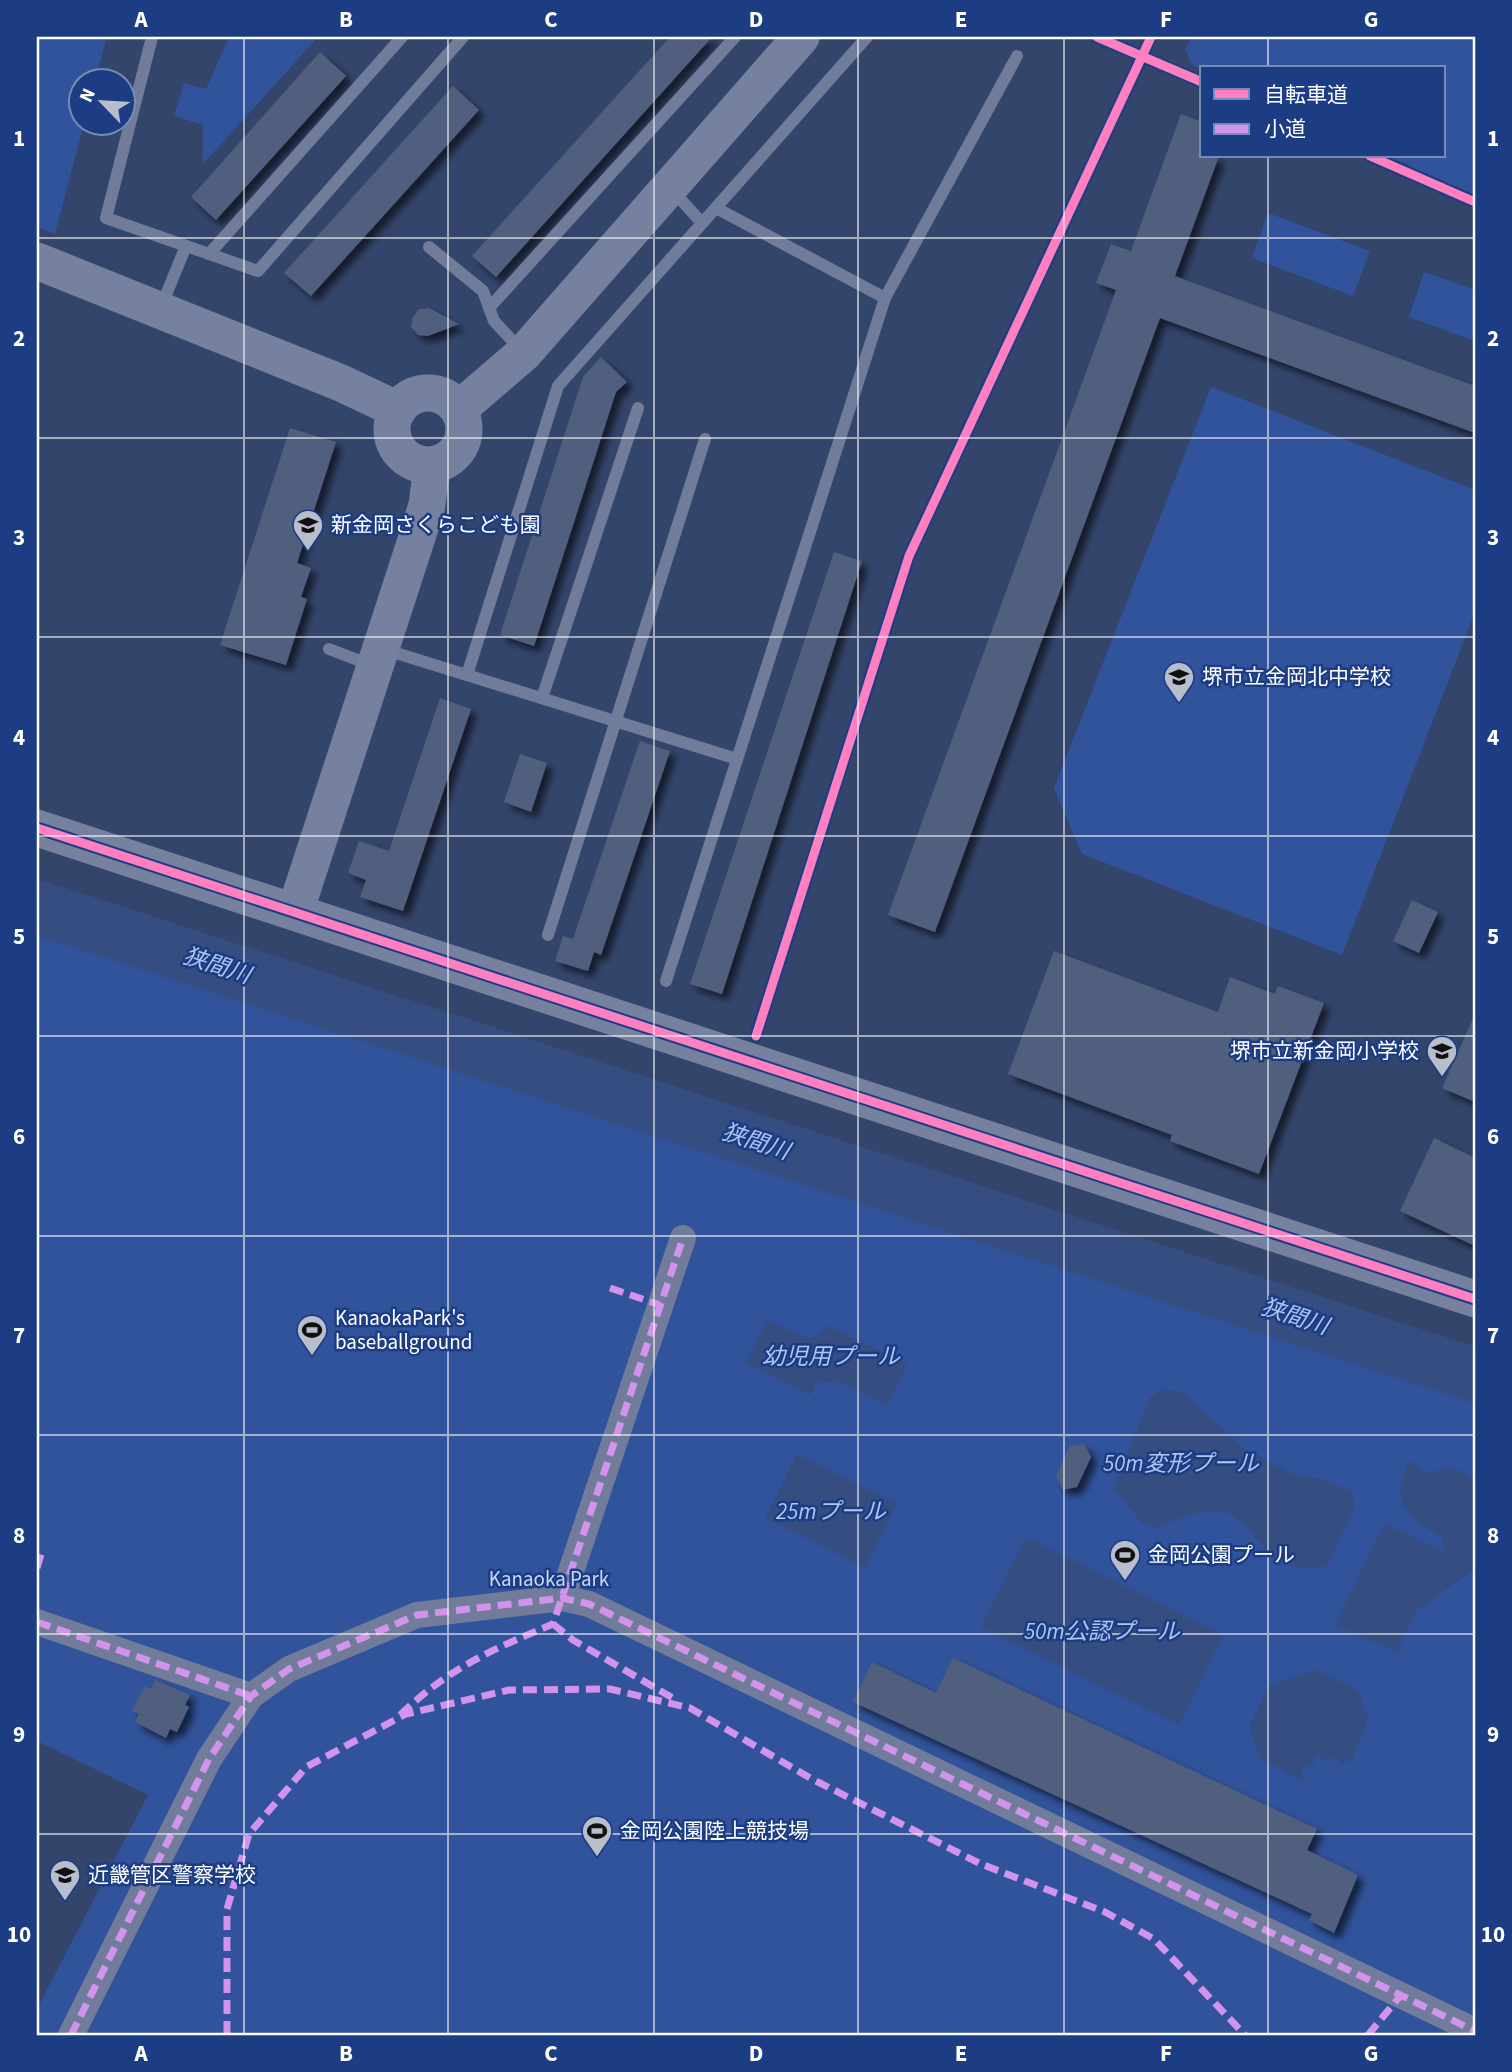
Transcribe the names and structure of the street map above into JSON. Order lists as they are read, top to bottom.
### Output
{
  "water": [
    "狭間川",
    "幼児用プール",
    "50m変形プール",
    "25mプール",
    "50m公認プール"
  ],
  "parks": ["Kanaoka Park"],
  "places": {
    "school or university": [
      "新金岡さくらこども園",
      "堺市立金岡北中学校",
      "堺市立新金岡小学校",
      "近畿管区警察学校"
    ],
    "sports": ["KanaokaPark's baseballground", "金岡公園プール", "金岡公園陸上競技場"]
  },
  "legend": ["自転車道", "小道"],
  "north": "top left",
  "grid": {
    "columns": [
      "A",
      "B",
      "C",
      "D",
      "E",
      "F",
      "G"
    ],
    "rows": [
      "1",
      "2",
      "3",
      "4",
      "5",
      "6",
      "7",
      "8",
      "9",
      "10"
    ]
  }
}
